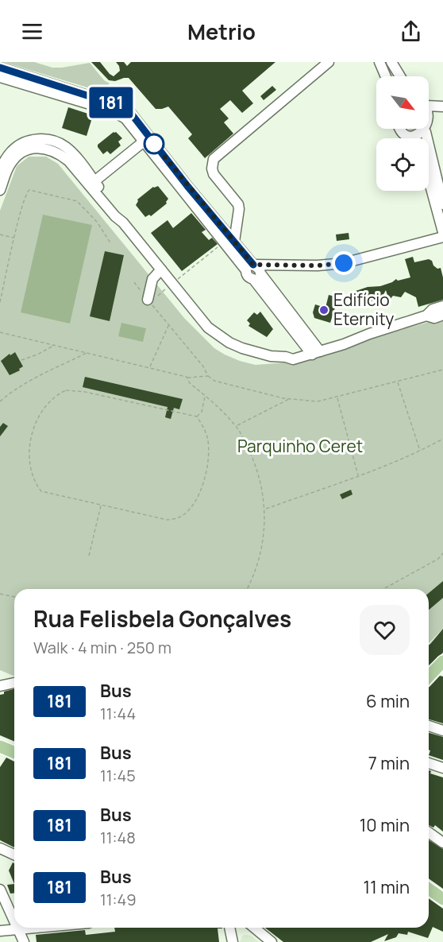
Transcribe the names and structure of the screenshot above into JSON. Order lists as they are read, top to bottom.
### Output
{
  "parks": ["Parquinho Ceret"],
  "places": ["Edifício Eternity"],
  "lines": ["bus line 181"],
  "north": "bottom right",
  "page": {
    "header": "Metrio",
    "on_map": "181",
    "heading": ["Rua Felisbela Gonçalves", "Walk · 4 min · 250 m"],
    "list": [
      {
        "mark": "181",
        "name": "Bus",
        "note": "11:44",
        "value": "6 min"
      },
      {
        "mark": "181",
        "name": "Bus",
        "note": "11:45",
        "value": "7 min"
      },
      {
        "mark": "181",
        "name": "Bus",
        "note": "11:48",
        "value": "10 min"
      },
      {
        "mark": "181",
        "name": "Bus",
        "note": "11:49",
        "value": "11 min"
      }
    ]
  }
}
